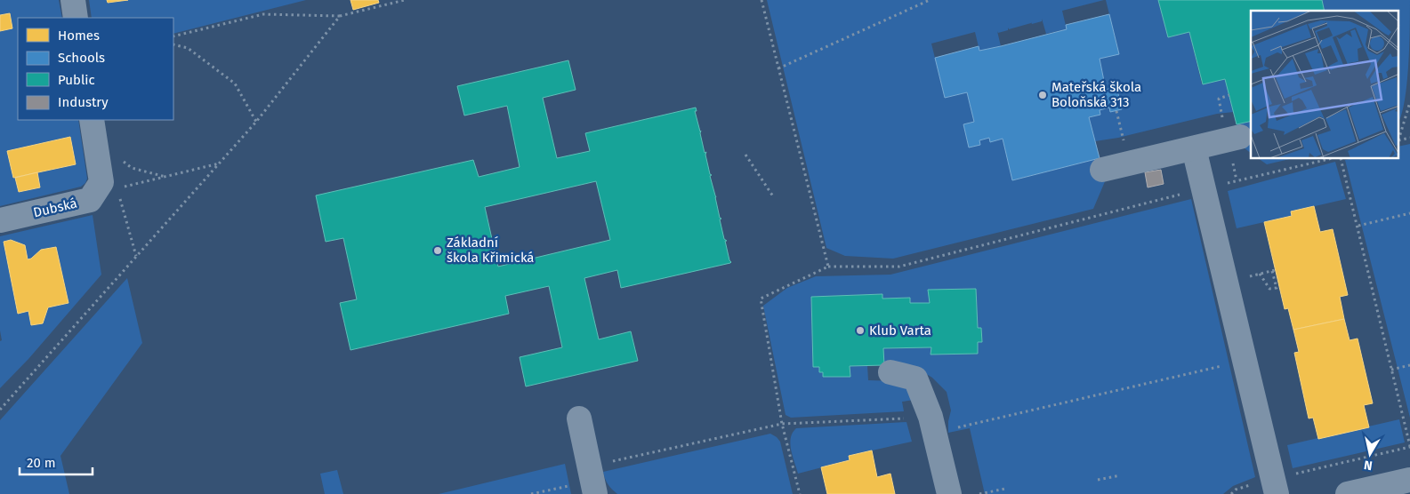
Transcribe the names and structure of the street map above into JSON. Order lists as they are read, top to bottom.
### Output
{
  "streets": {
    "street": ["Dubská"]
  },
  "places": ["Mateřská škola Boloňská 313", "Základní škola Křimická", "Klub Varta"],
  "legend": [
    "Homes",
    "Schools",
    "Public",
    "Industry"
  ],
  "scale_bar": "20 m",
  "north": "bottom"
}
